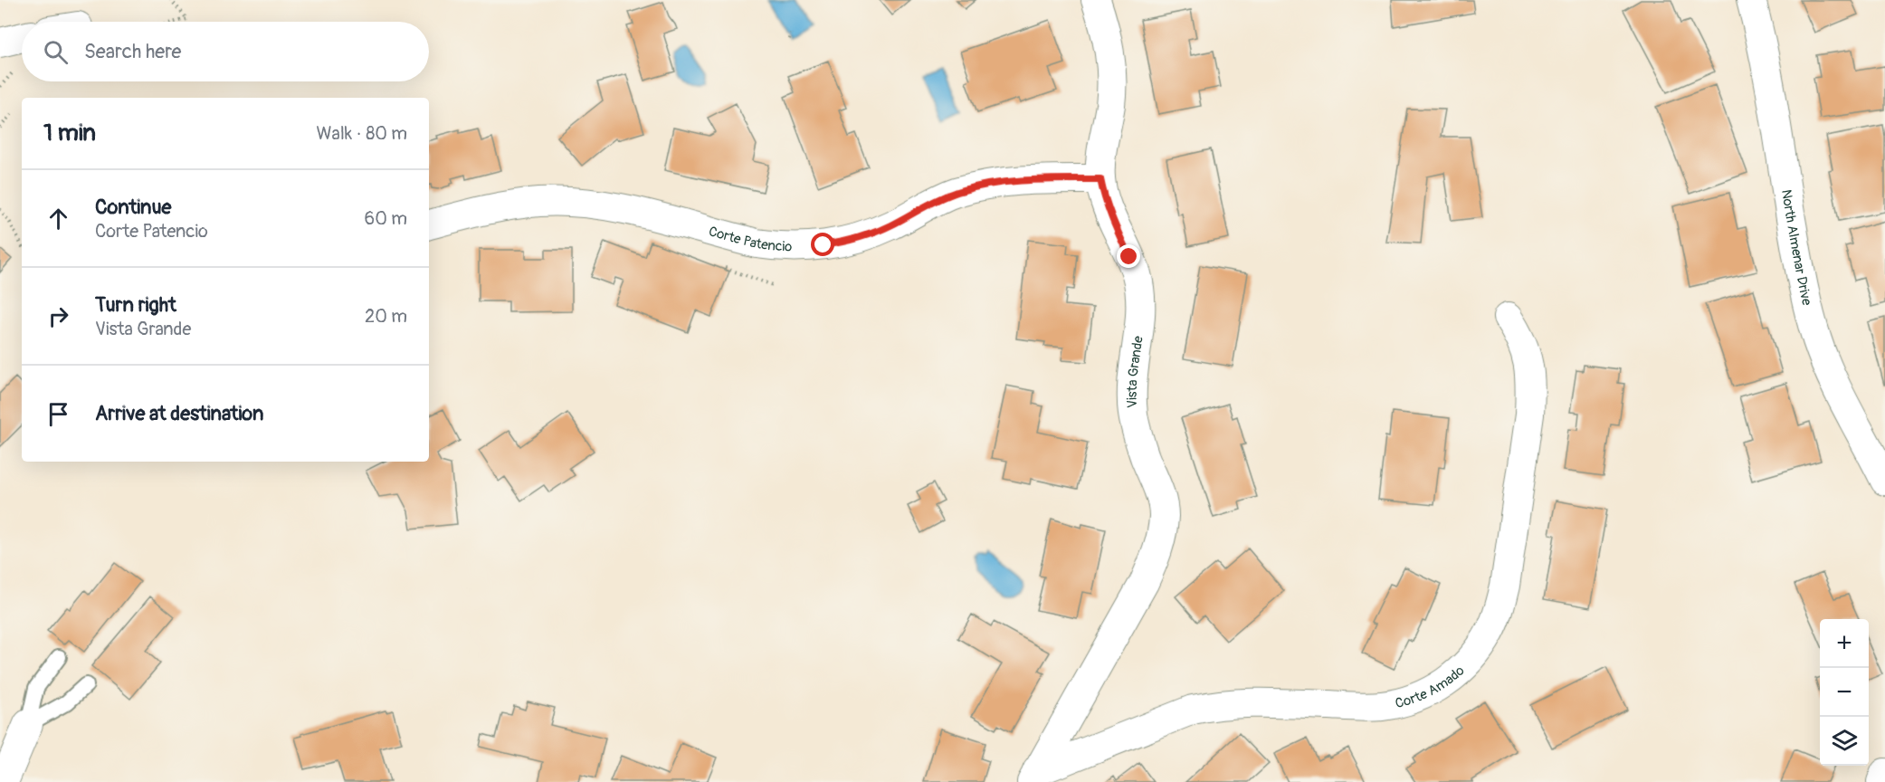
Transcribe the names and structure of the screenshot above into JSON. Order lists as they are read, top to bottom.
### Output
{
  "streets": {
    "street": [
      "Corte Patencio",
      "North Almenar Drive",
      "Vista Grande",
      "Corte Amado"
    ]
  },
  "crossings": [
    ["Corte Patencio", "Vista Grande"],
    ["Vista Grande", "Corte Amado"]
  ],
  "page": {
    "search": "Search here",
    "heading": ["1 min", "Walk · 80 m"],
    "list": [
      ["Continue", "Corte Patencio", "60 m"],
      ["Turn right", "Vista Grande", "20 m"],
      "Arrive at destination"
    ],
    "map_buttons": ["+", "−"]
  }
}
